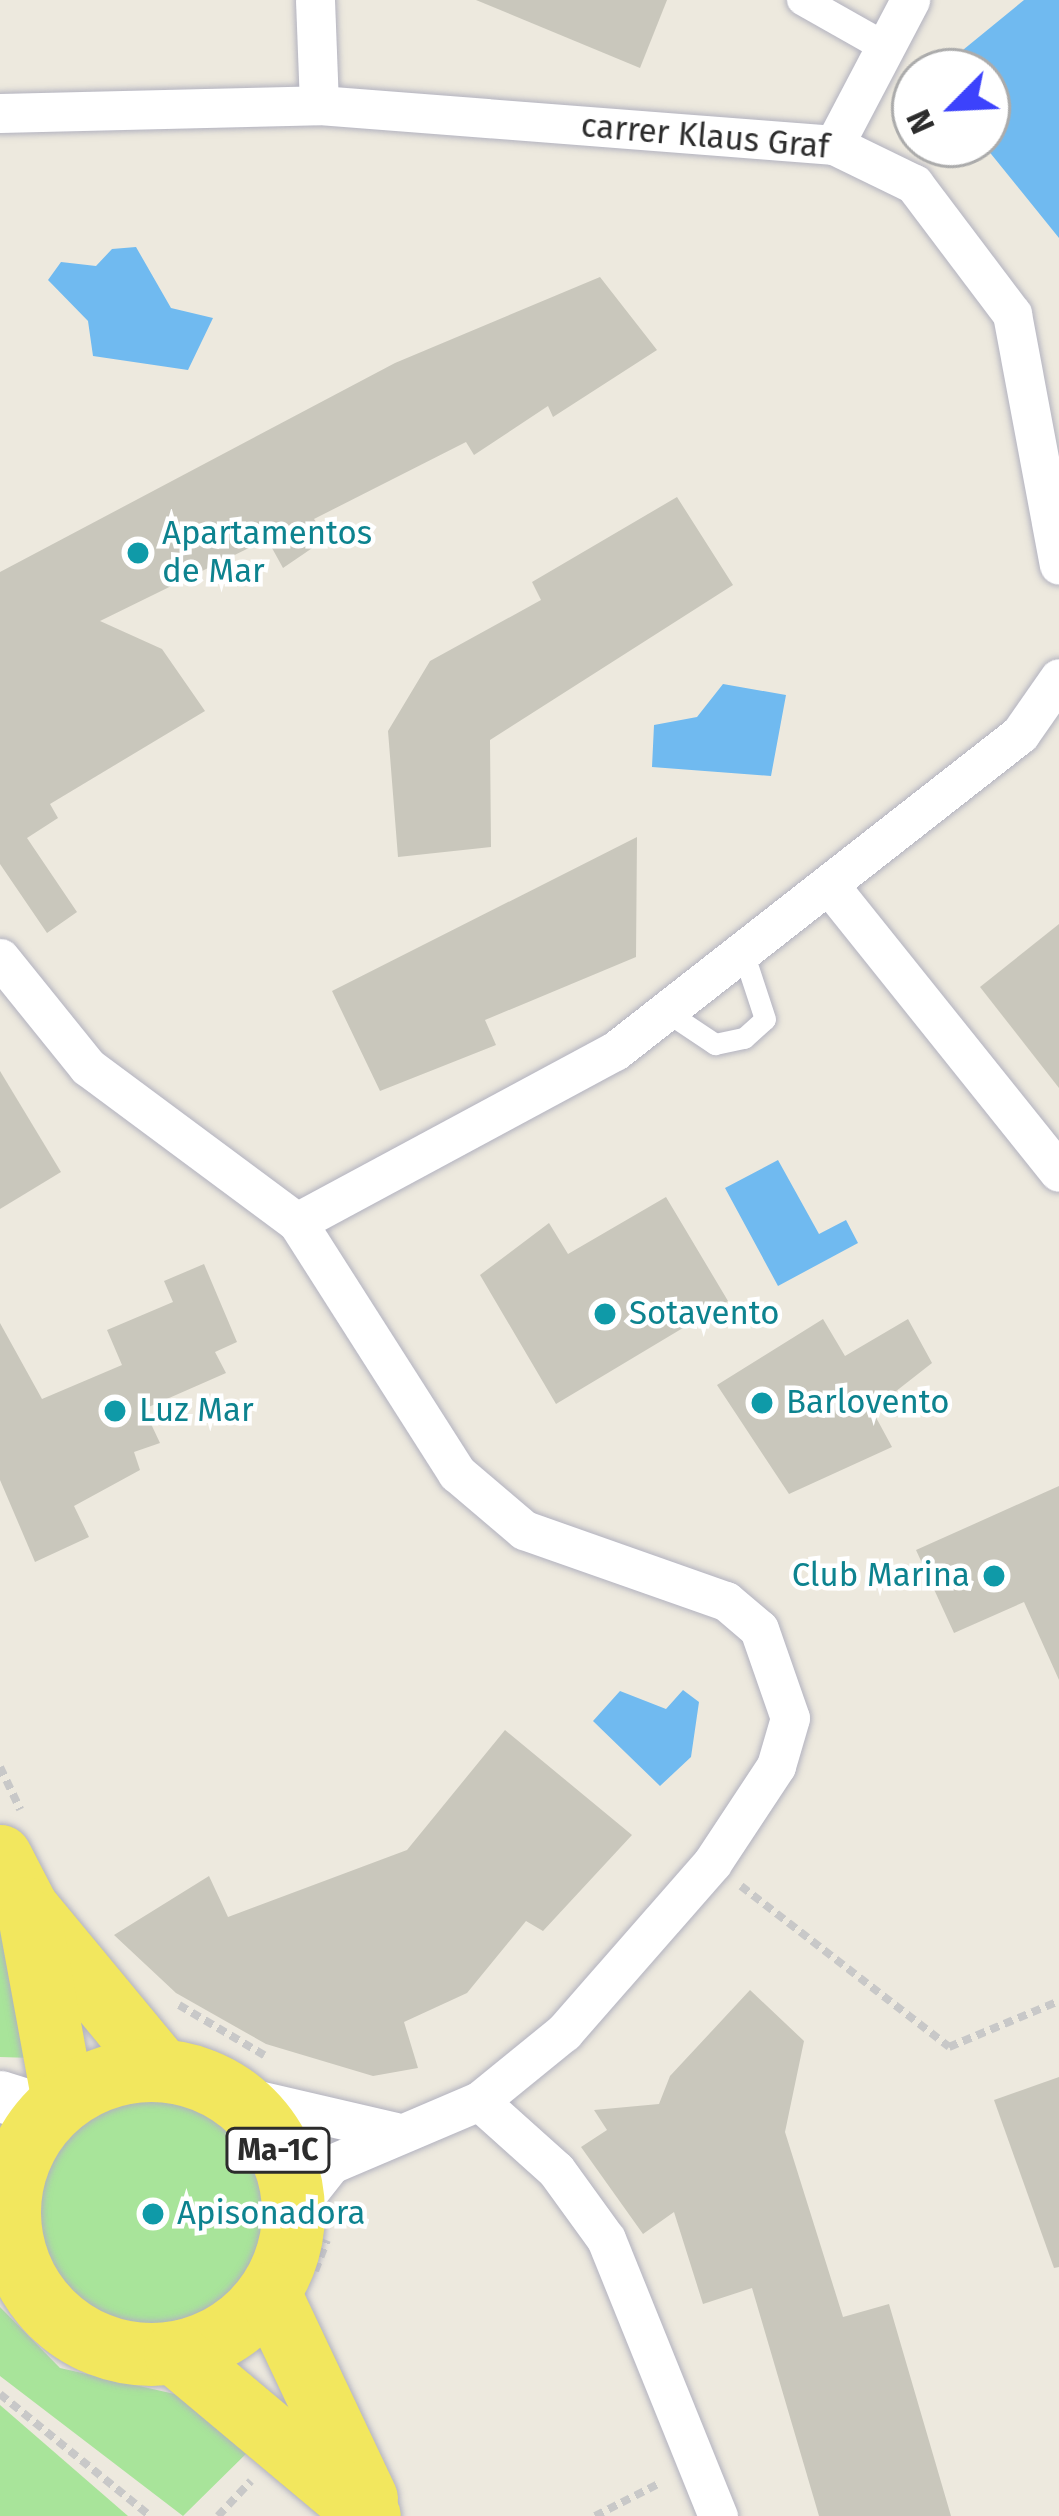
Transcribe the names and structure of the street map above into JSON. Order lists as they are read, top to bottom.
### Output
{
  "streets": {
    "main road": ["Ma-1C"],
    "street": ["carrer Klaus Graf"]
  },
  "places": [
    "Apartamentos de Mar",
    "Sotavento",
    "Barlovento",
    "Luz Mar",
    "Club Marina",
    "Apisonadora"
  ],
  "north": "bottom left"
}
